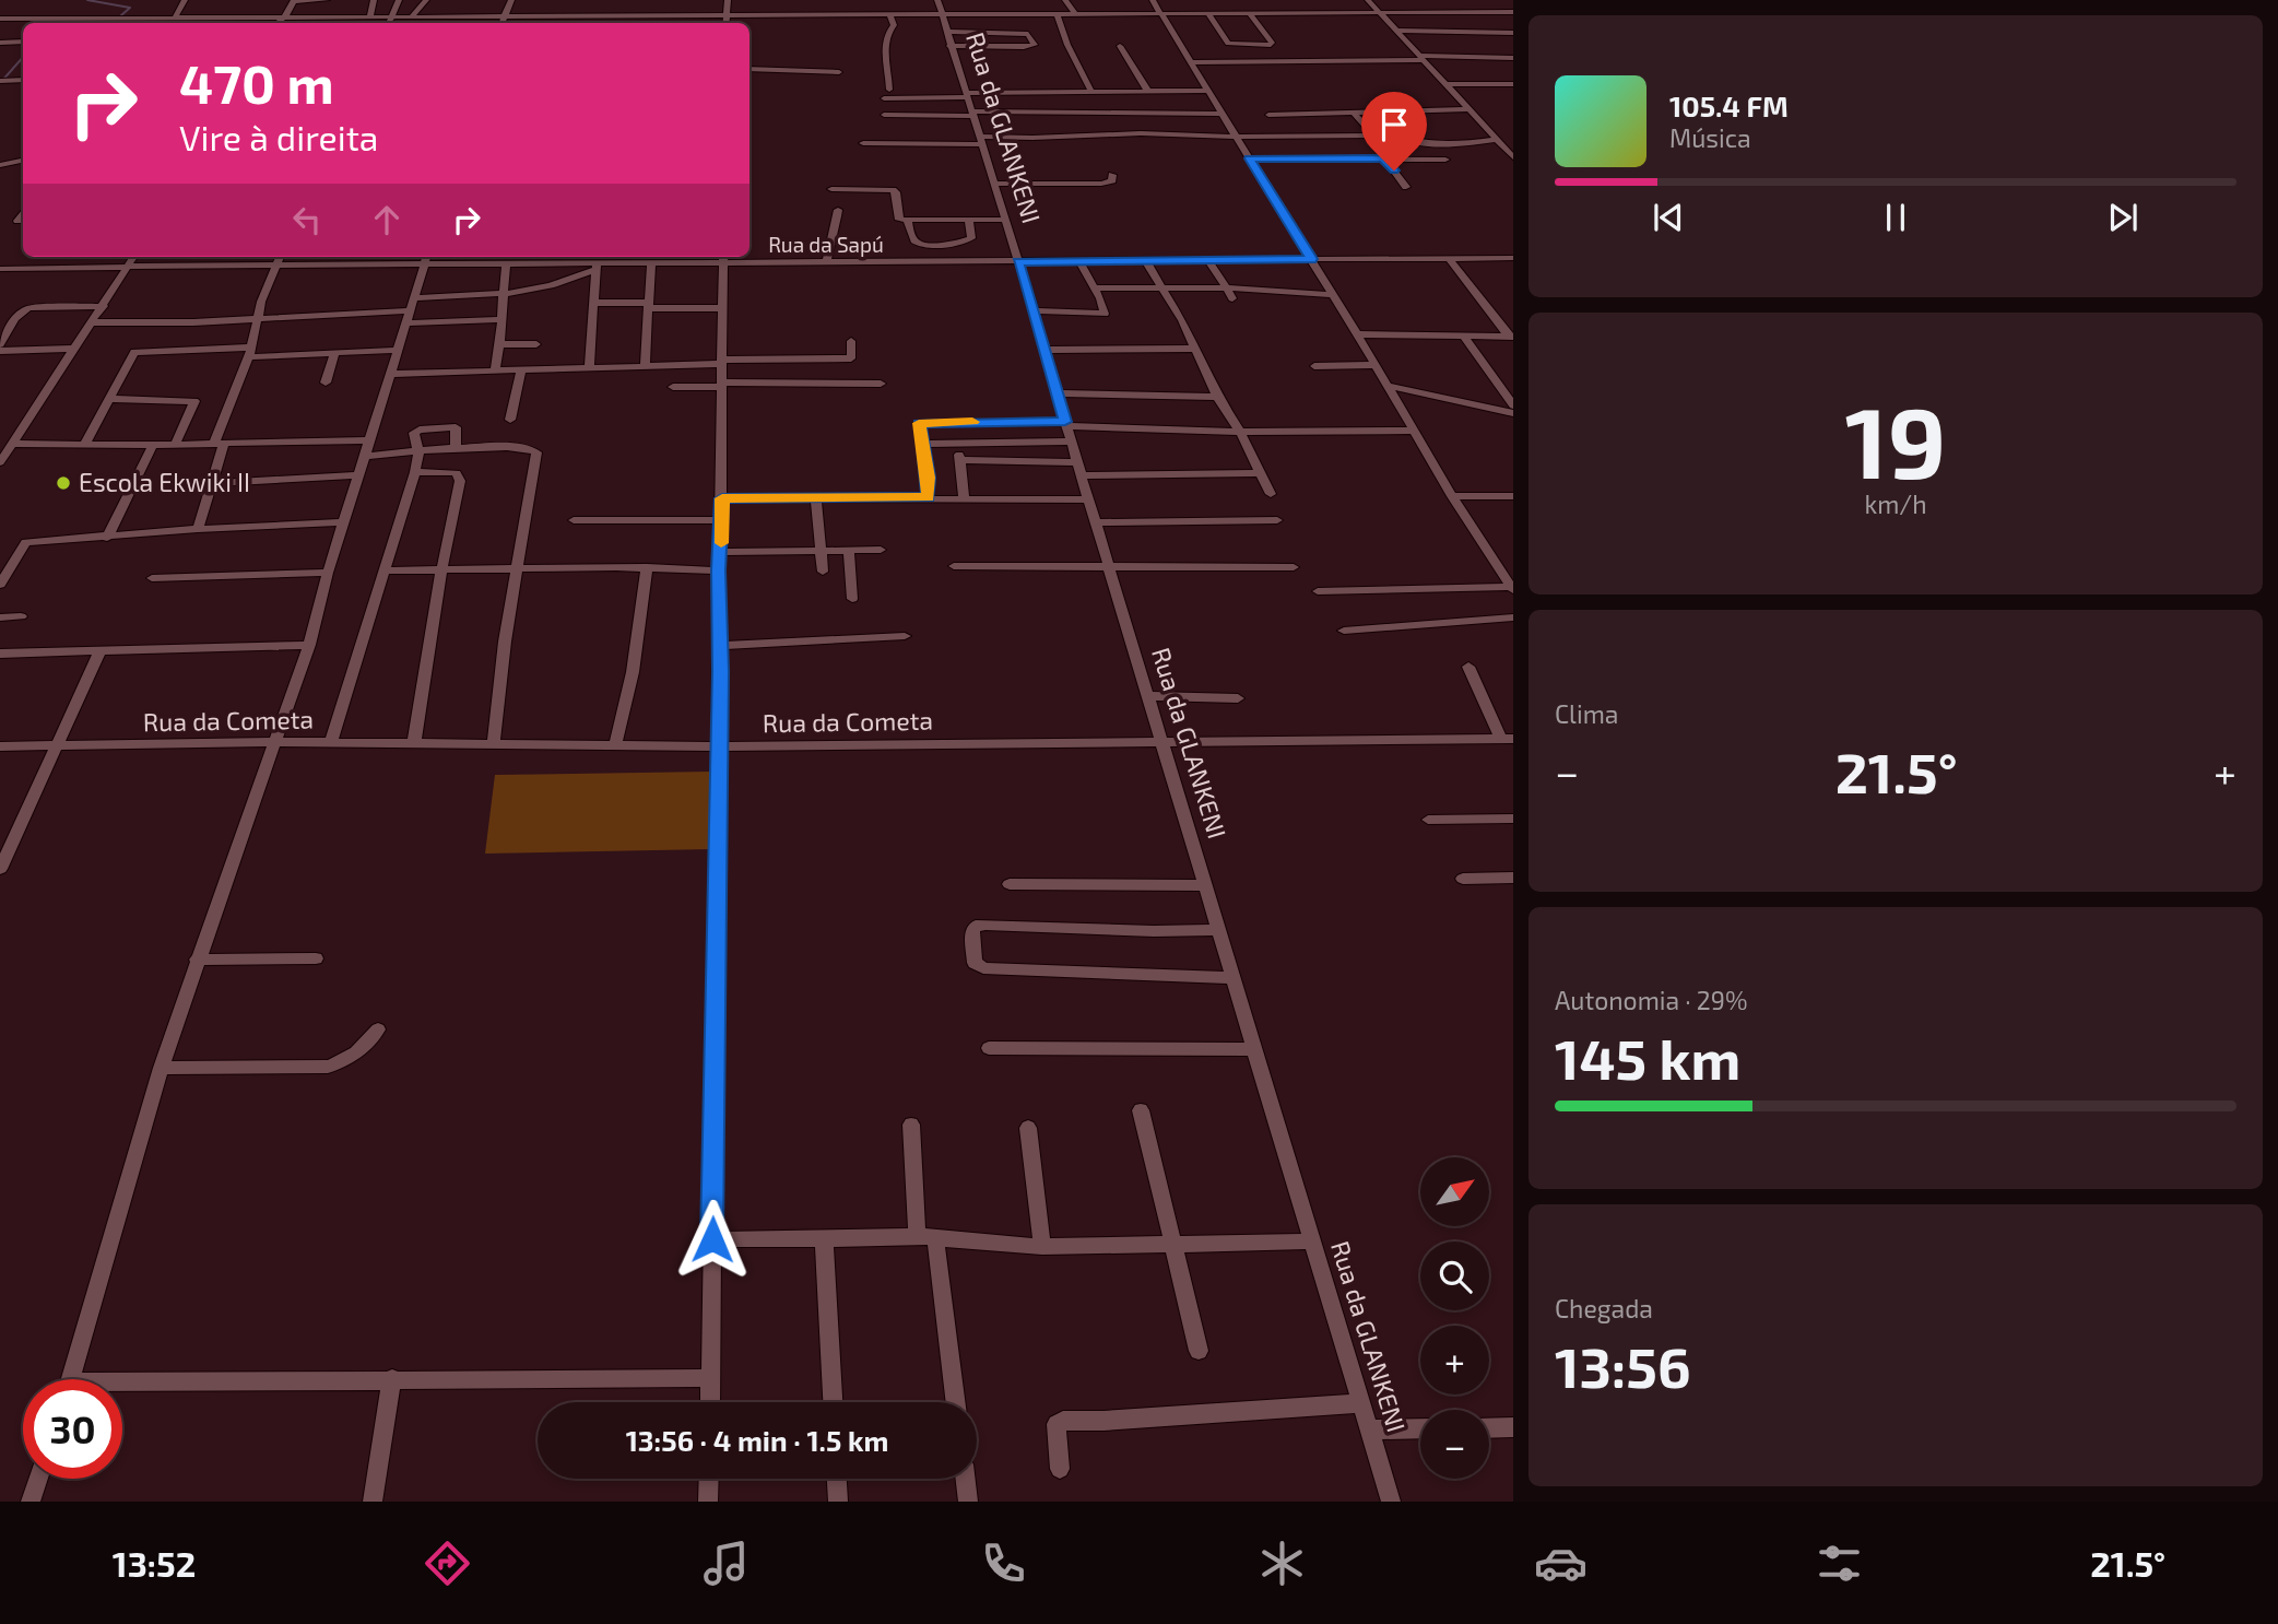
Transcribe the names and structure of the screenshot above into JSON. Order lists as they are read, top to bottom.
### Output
{
  "streets": {
    "street": ["Rua da GLANKENI", "Rua da Sapú", "Rua da Cometa"]
  },
  "crossings": [
    ["Rua da GLANKENI", "Rua da Sapú"],
    ["Rua da GLANKENI", "Rua da Cometa"]
  ],
  "places": ["Escola Ekwiki II"],
  "north": "top right",
  "page": {
    "turn": ["470 m", "Vire à direita"],
    "song": ["105.4 FM", "Música"],
    "tile": [
      ["19", "km/h"],
      "Clima",
      ["Autonomia · 29%", "145 km"],
      ["Chegada", "13:56"]
    ],
    "heat": ["−", "21.5°", "+"],
    "map_buttons": ["+", "−"],
    "limit": "30",
    "trip": "13:56 · 4 min · 1.5 km",
    "tabs": ["13:52", "21.5°"]
  }
}
